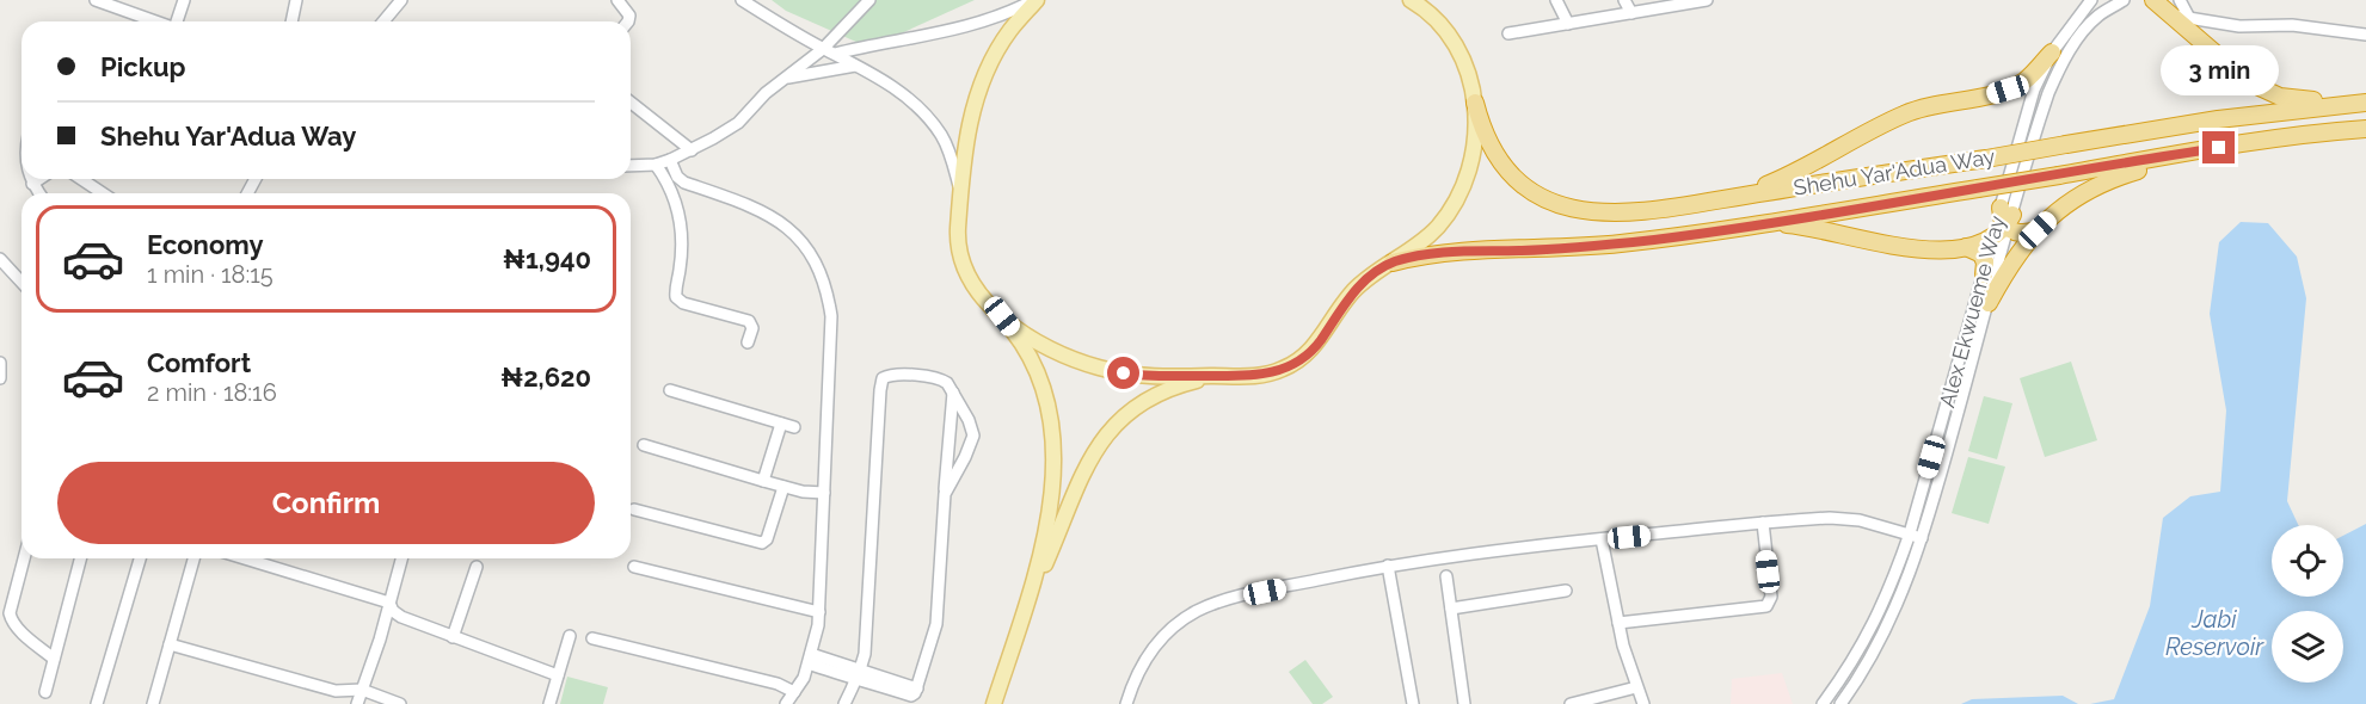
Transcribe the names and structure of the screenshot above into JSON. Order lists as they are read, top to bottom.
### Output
{
  "streets": {
    "highway": ["Shehu Yar'Adua Way"],
    "street": ["Alex Ekwueme Way"]
  },
  "water": ["Jabi Reservoir"],
  "page": {
    "banner": ["Pickup", "Shehu Yar'Adua Way"],
    "bubble": "3 min",
    "list": [
      {
        "name": "Economy",
        "note": "1 min · 18:15",
        "value": "₦1,940"
      },
      {
        "name": "Comfort",
        "note": "2 min · 18:16",
        "value": "₦2,620"
      }
    ],
    "buttons": "Confirm"
  }
}
